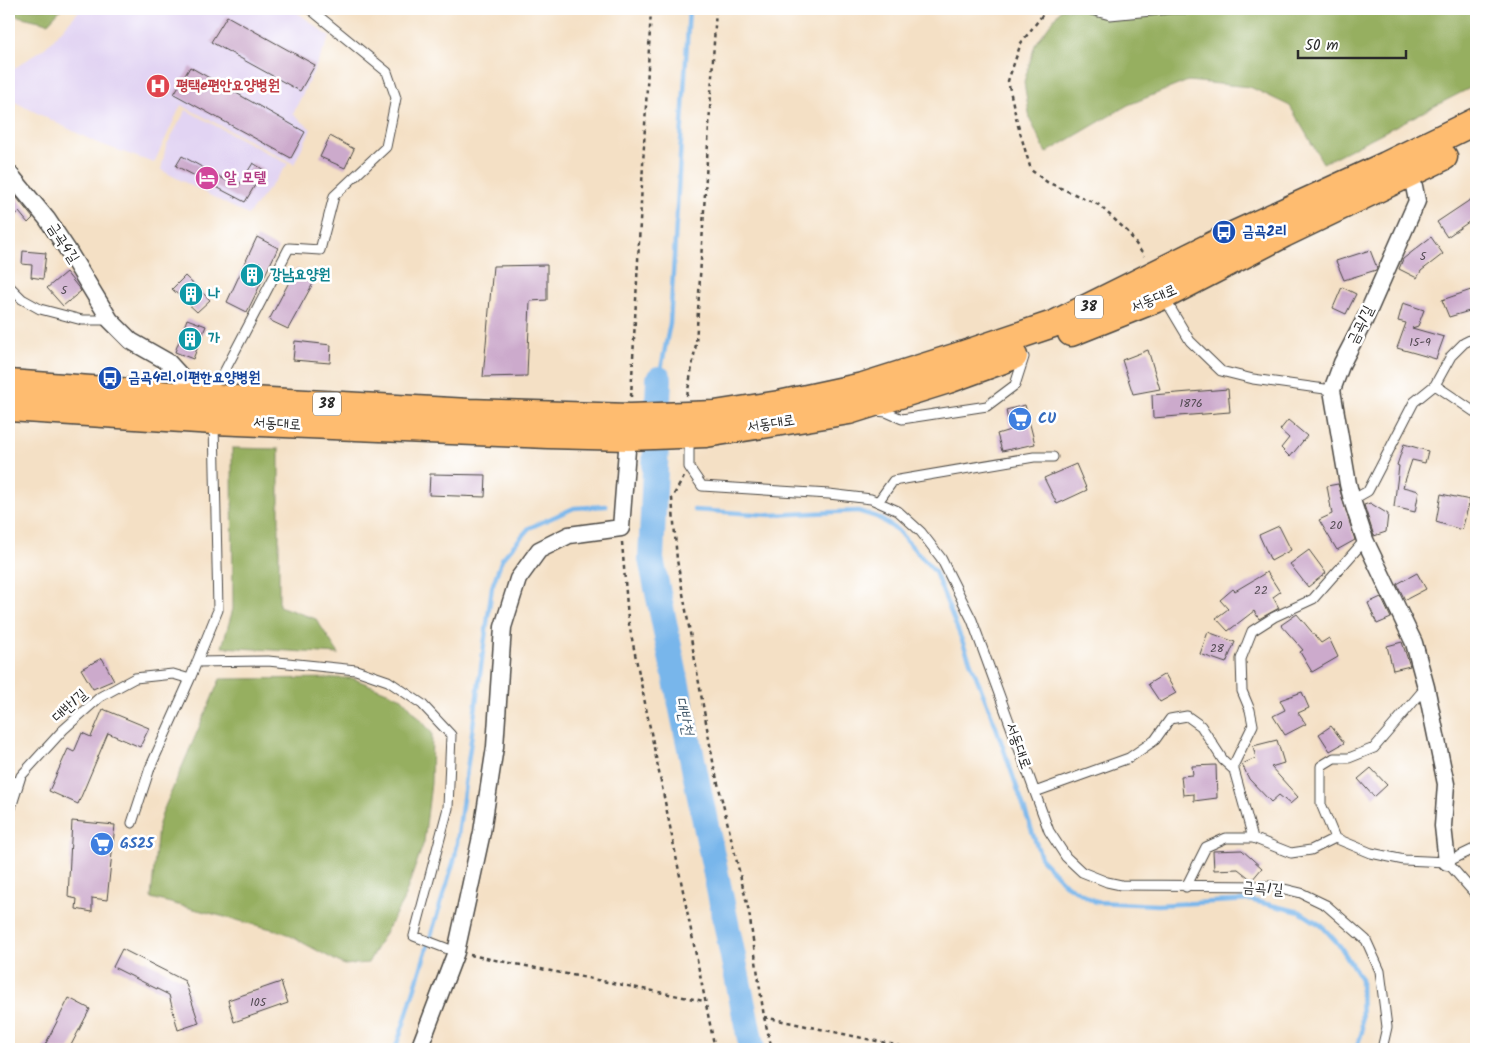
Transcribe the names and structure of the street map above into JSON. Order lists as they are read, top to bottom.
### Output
{
  "streets": {
    "main road": ["서동대로", "38"],
    "street": ["금곡4길", "금곡1길"],
    "lane": ["대반1길"]
  },
  "crossings": [
    ["금곡4길", "서동대로"],
    ["서동대로", "금곡1길"]
  ],
  "water": ["대반천"],
  "places": {
    "hospital": ["평택e편안요양병원"],
    "hotel": ["알 모텔"],
    "bus stop": ["금곡2리", "금곡4리.이편한요양병원"],
    "building": ["강남요양원", "나", "가"],
    "supermarket": ["CU", "GS25"]
  },
  "house_numbers": [
    "5",
    "5",
    "15-9",
    "1876",
    "20",
    "22",
    "28",
    "105"
  ],
  "scale_bar": "50 m"
}
